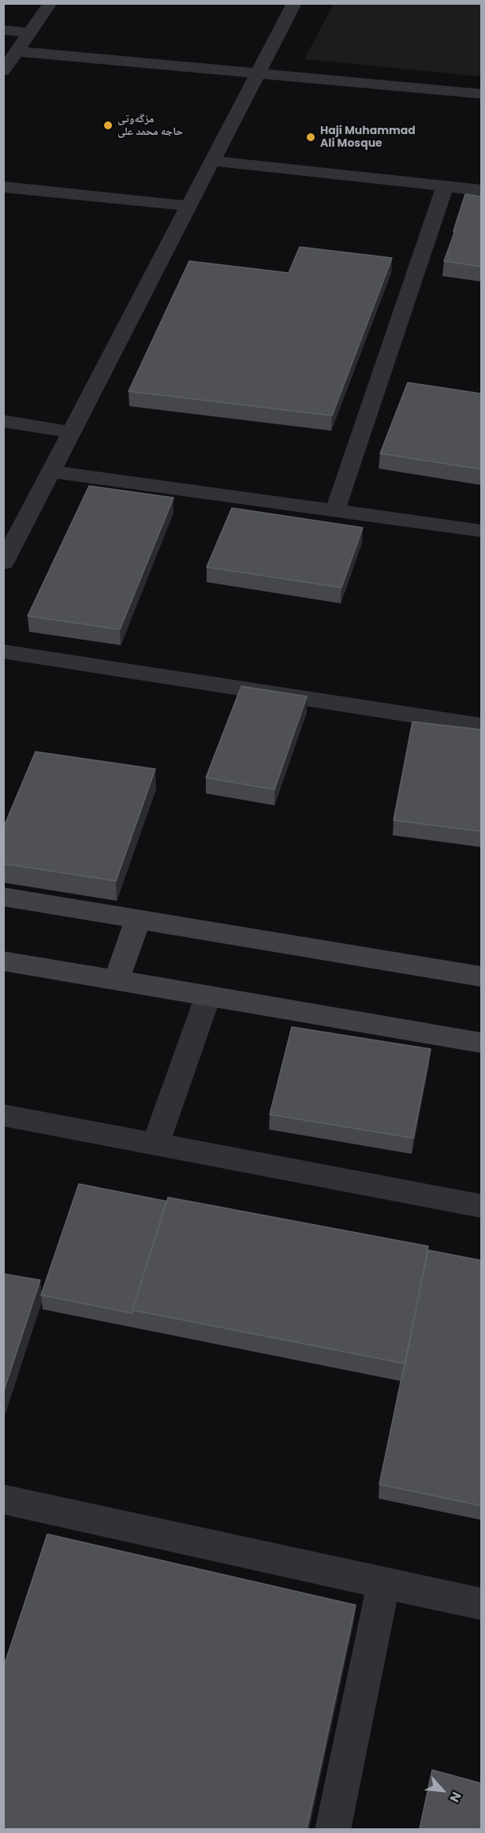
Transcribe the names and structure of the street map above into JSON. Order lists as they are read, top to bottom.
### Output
{
  "places": ["مزگه‌وتی حاجه‌ محمد علی", "Haji Muhammad Ali Mosque"],
  "north": "bottom right"
}
